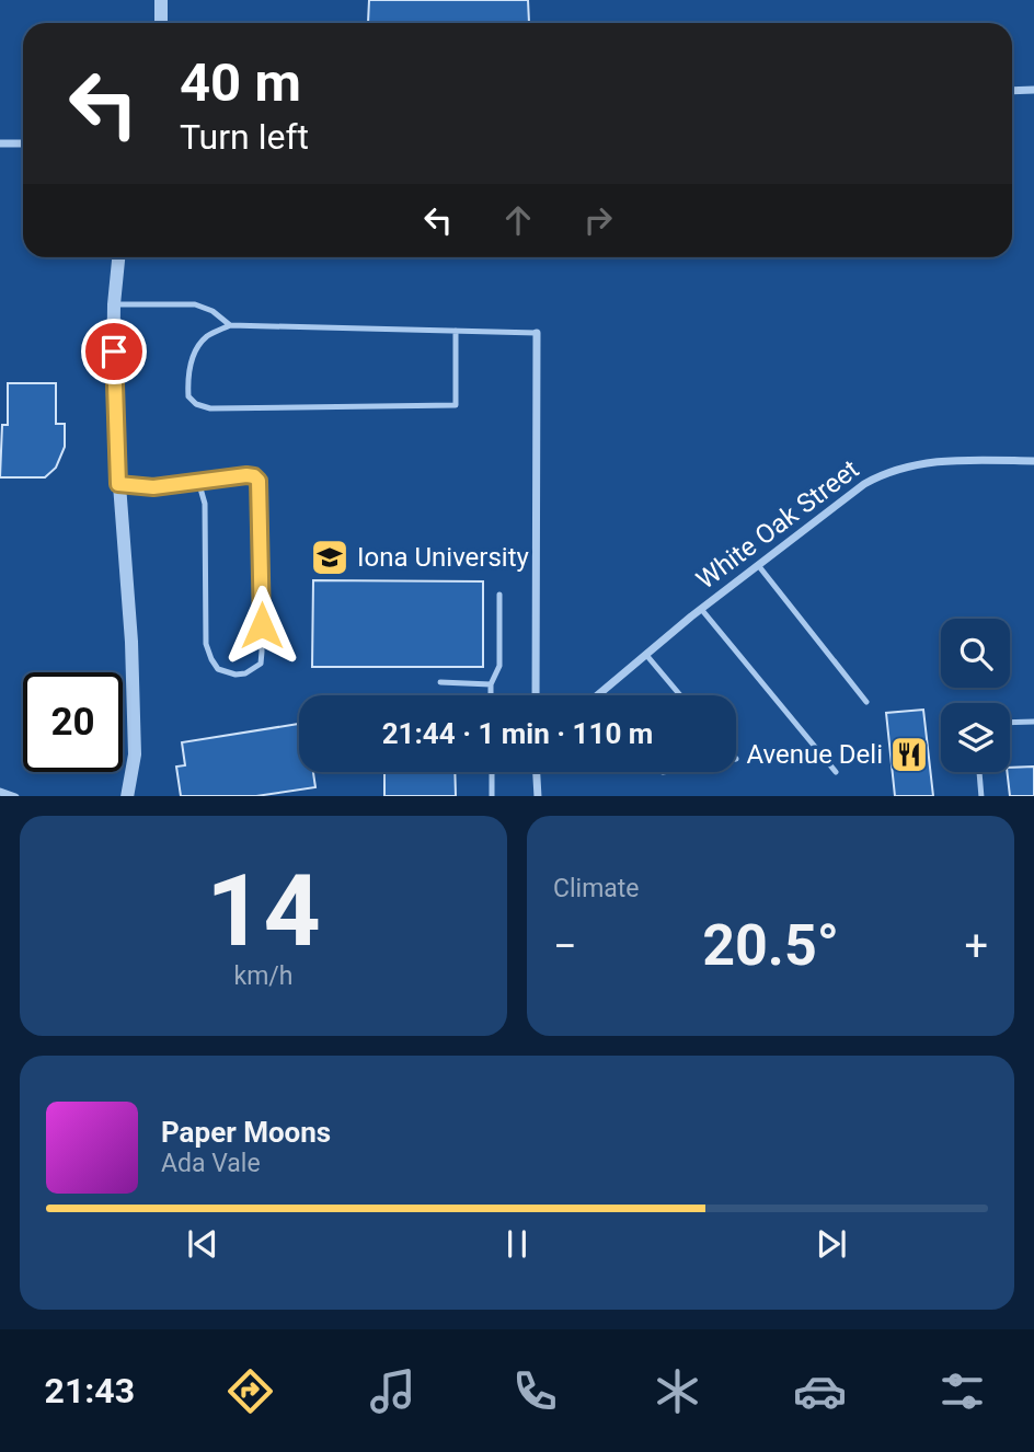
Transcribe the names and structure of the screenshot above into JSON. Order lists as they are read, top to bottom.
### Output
{
  "streets": {
    "street": ["White Oak Street"]
  },
  "places": {
    "school or university": ["Iona University"],
    "restaurant": ["Avenue Deli"]
  },
  "page": {
    "turn": ["40 m", "Turn left"],
    "limit": "20",
    "trip": "21:44 · 1 min · 110 m",
    "tile": [
      ["14", "km/h"],
      "Climate"
    ],
    "heat": ["−", "20.5°", "+"],
    "song": ["Paper Moons", "Ada Vale"],
    "tabs": "21:43"
  }
}
